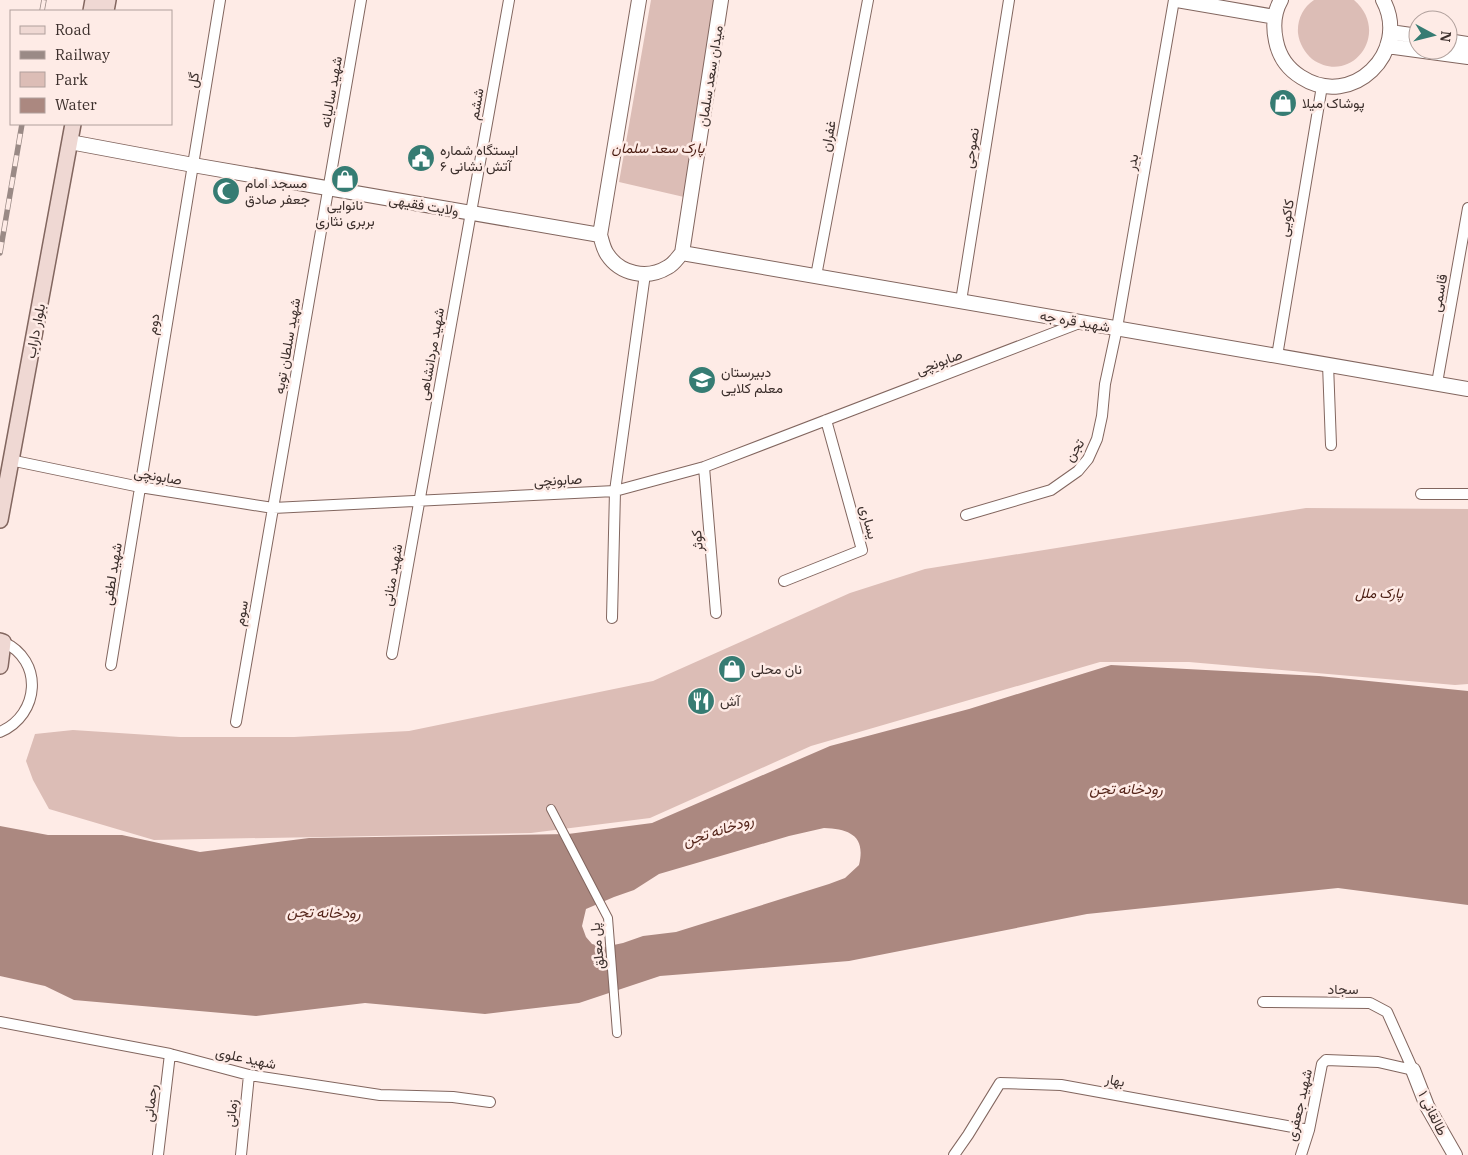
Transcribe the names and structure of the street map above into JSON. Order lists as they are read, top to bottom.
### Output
{
  "streets": {
    "main road": ["بلوار داراب"],
    "street": [
      "میدان سعد سلمان",
      "گل",
      "شهید سالیانه",
      "ششم",
      "غفران",
      "نصوحی",
      "بدر",
      "ولایت فقیهی",
      "کاکویی",
      "قاسمی",
      "شهید قره جه",
      "دوم",
      "شهید سلطان تویه",
      "شهید مردانشاهی",
      "صابونچی",
      "تجن",
      "یساری",
      "کوثر",
      "شهید لطفی",
      "شهید منانی",
      "سوم",
      "پل معلق",
      "سجاد",
      "شهید علوی",
      "بهار",
      "رحمانی",
      "شهید جعفری",
      "زمانی",
      "طالقانی ۱"
    ]
  },
  "crossings": [
    ["میدان سعد سلمان", "شهید قره جه"],
    ["گل", "ولایت فقیهی"],
    ["گل", "دوم"],
    ["شهید سالیانه", "ولایت فقیهی"],
    ["شهید سالیانه", "شهید سلطان تویه"],
    ["ششم", "ولایت فقیهی"],
    ["ششم", "شهید مردانشاهی"],
    ["غفران", "شهید قره جه"],
    ["نصوحی", "شهید قره جه"],
    ["بدر", "شهید قره جه"],
    ["بدر", "تجن"],
    ["ولایت فقیهی", "دوم"],
    ["ولایت فقیهی", "بلوار داراب"],
    ["ولایت فقیهی", "شهید سلطان تویه"],
    ["ولایت فقیهی", "شهید مردانشاهی"],
    ["کاکویی", "شهید قره جه"],
    ["قاسمی", "شهید قره جه"],
    ["شهید قره جه", "صابونچی"],
    ["شهید قره جه", "تجن"],
    ["دوم", "صابونچی"],
    ["دوم", "شهید لطفی"],
    ["بلوار داراب", "صابونچی"],
    ["شهید سلطان تویه", "صابونچی"],
    ["شهید سلطان تویه", "سوم"],
    ["شهید مردانشاهی", "صابونچی"],
    ["شهید مردانشاهی", "شهید منانی"],
    ["صابونچی", "یساری"],
    ["صابونچی", "کوثر"],
    ["صابونچی", "شهید لطفی"],
    ["صابونچی", "شهید منانی"],
    ["صابونچی", "سوم"],
    ["سجاد", "شهید جعفری"],
    ["سجاد", "طالقانی ۱"],
    ["شهید علوی", "رحمانی"],
    ["شهید علوی", "زمانی"],
    ["بهار", "شهید جعفری"],
    ["شهید جعفری", "طالقانی ۱"]
  ],
  "water": ["رودخانه تجن"],
  "parks": ["پارک سعد سلمان", "پارک ملل"],
  "places": {
    "shop": ["پوشاک میلا", "نانوایی بربری نثاری", "نان محلی"],
    "public building": ["ایستگاه شماره ۶ آتش نشانی"],
    "mosque": ["مسجد امام جعفر صادق"],
    "school or university": ["دبیرستان معلم کلایی"],
    "restaurant": ["آش"]
  },
  "legend": [
    "Road",
    "Railway",
    "Park",
    "Water"
  ],
  "north": "right"
}
